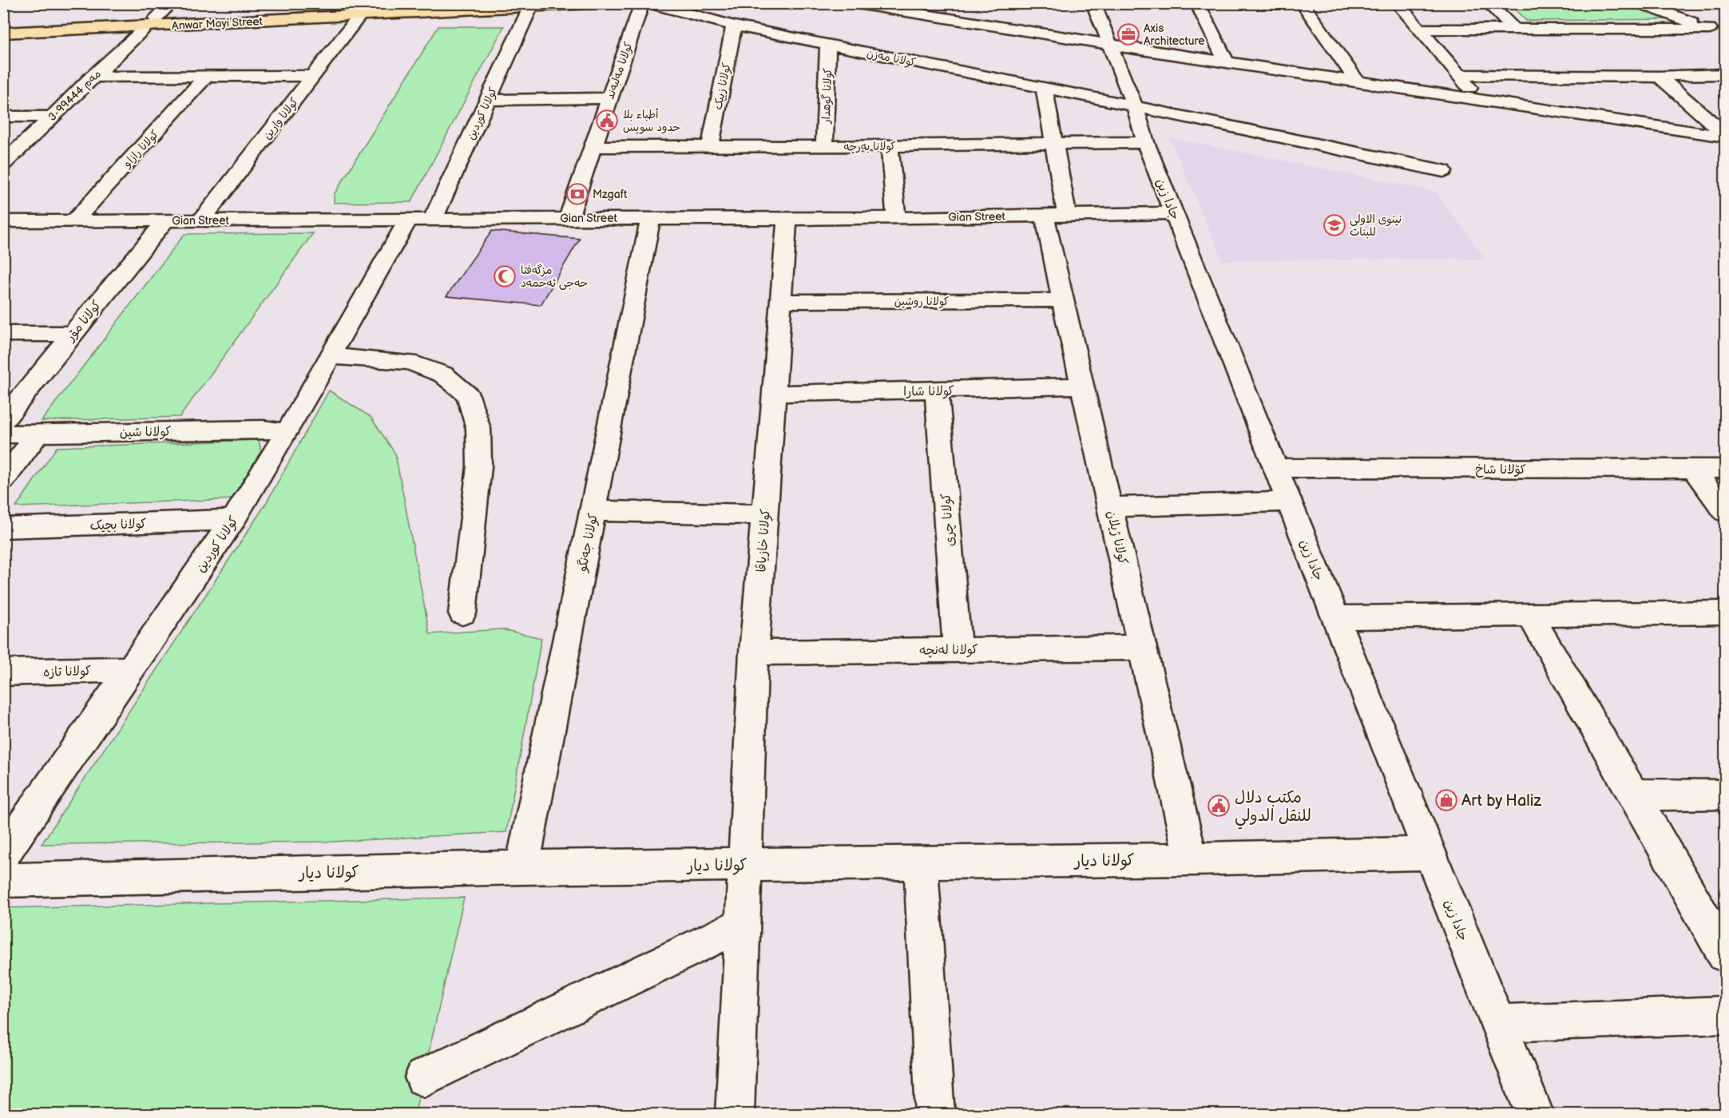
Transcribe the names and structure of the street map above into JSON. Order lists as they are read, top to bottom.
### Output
{
  "streets": {
    "main road": ["Anwar Mayi Street"],
    "street": [
      "کولانا مەزن",
      "کولانا مەلبەند",
      "کولانا زیپک",
      "مەم 99444-3",
      "کولانا گوهدار",
      "کولانا کوردین",
      "کولانا وارین",
      "کولانا بەرچە",
      "کولانا رازاو",
      "جادا زین",
      "Gian Street",
      "کولانا روشین",
      "کولانا مۆر",
      "کولانا شارا",
      "کولانا شین",
      "کۆلانا شاخ",
      "کولانا چری",
      "کولانا بچیک",
      "کولانا ژیلان",
      "کولانا خازیاڤا",
      "کولانا جەنگو",
      "کولانا لەنچە",
      "کولانا تازە",
      "کولانا دیار"
    ]
  },
  "crossings": [
    ["Anwar Mayi Street", "مەم 99444-3"],
    ["Anwar Mayi Street", "کولانا کوردین"],
    ["Anwar Mayi Street", "کولانا وارین"],
    ["کولانا مەزن", "کولانا زیپک"],
    ["کولانا مەزن", "کولانا گوهدار"],
    ["کولانا مەزن", "جادا زین"],
    ["کولانا مەزن", "کولانا ژیلان"],
    ["کولانا مەلبەند", "کولانا بەرچە"],
    ["کولانا مەلبەند", "Gian Street"],
    ["کولانا زیپک", "کولانا بەرچە"],
    ["کولانا گوهدار", "کولانا بەرچە"],
    ["کولانا کوردین", "Gian Street"],
    ["کولانا کوردین", "کولانا شین"],
    ["کولانا کوردین", "کولانا بچیک"],
    ["کولانا کوردین", "کولانا تازە"],
    ["کولانا وارین", "Gian Street"],
    ["کولانا بەرچە", "جادا زین"],
    ["کولانا بەرچە", "کولانا ژیلان"],
    ["کولانا رازاو", "Gian Street"],
    ["جادا زین", "Gian Street"],
    ["جادا زین", "کۆلانا شاخ"],
    ["جادا زین", "کولانا دیار"],
    ["Gian Street", "کولانا مۆر"],
    ["Gian Street", "کولانا ژیلان"],
    ["Gian Street", "کولانا خازیاڤا"],
    ["Gian Street", "کولانا جەنگو"],
    ["کولانا روشین", "کولانا ژیلان"],
    ["کولانا روشین", "کولانا خازیاڤا"],
    ["کولانا شارا", "کولانا چری"],
    ["کولانا شارا", "کولانا ژیلان"],
    ["کولانا شارا", "کولانا خازیاڤا"],
    ["کولانا چری", "کولانا لەنچە"],
    ["کولانا ژیلان", "کولانا لەنچە"],
    ["کولانا ژیلان", "کولانا دیار"],
    ["کولانا خازیاڤا", "کولانا لەنچە"],
    ["کولانا خازیاڤا", "کولانا دیار"],
    ["کولانا جەنگو", "کولانا دیار"]
  ],
  "places": {
    "office": ["Axis Architecture"],
    "public building": ["أطباء بلا حدود سويس", "مكتب دلال للنقل الدولي"],
    "bank": ["Mzgaft"],
    "school or university": ["نينوى الاولى للبنات"],
    "mosque": ["مزگەفتا حەجی ئەحمەد"],
    "shop": ["Art by Haliz"]
  }
}
